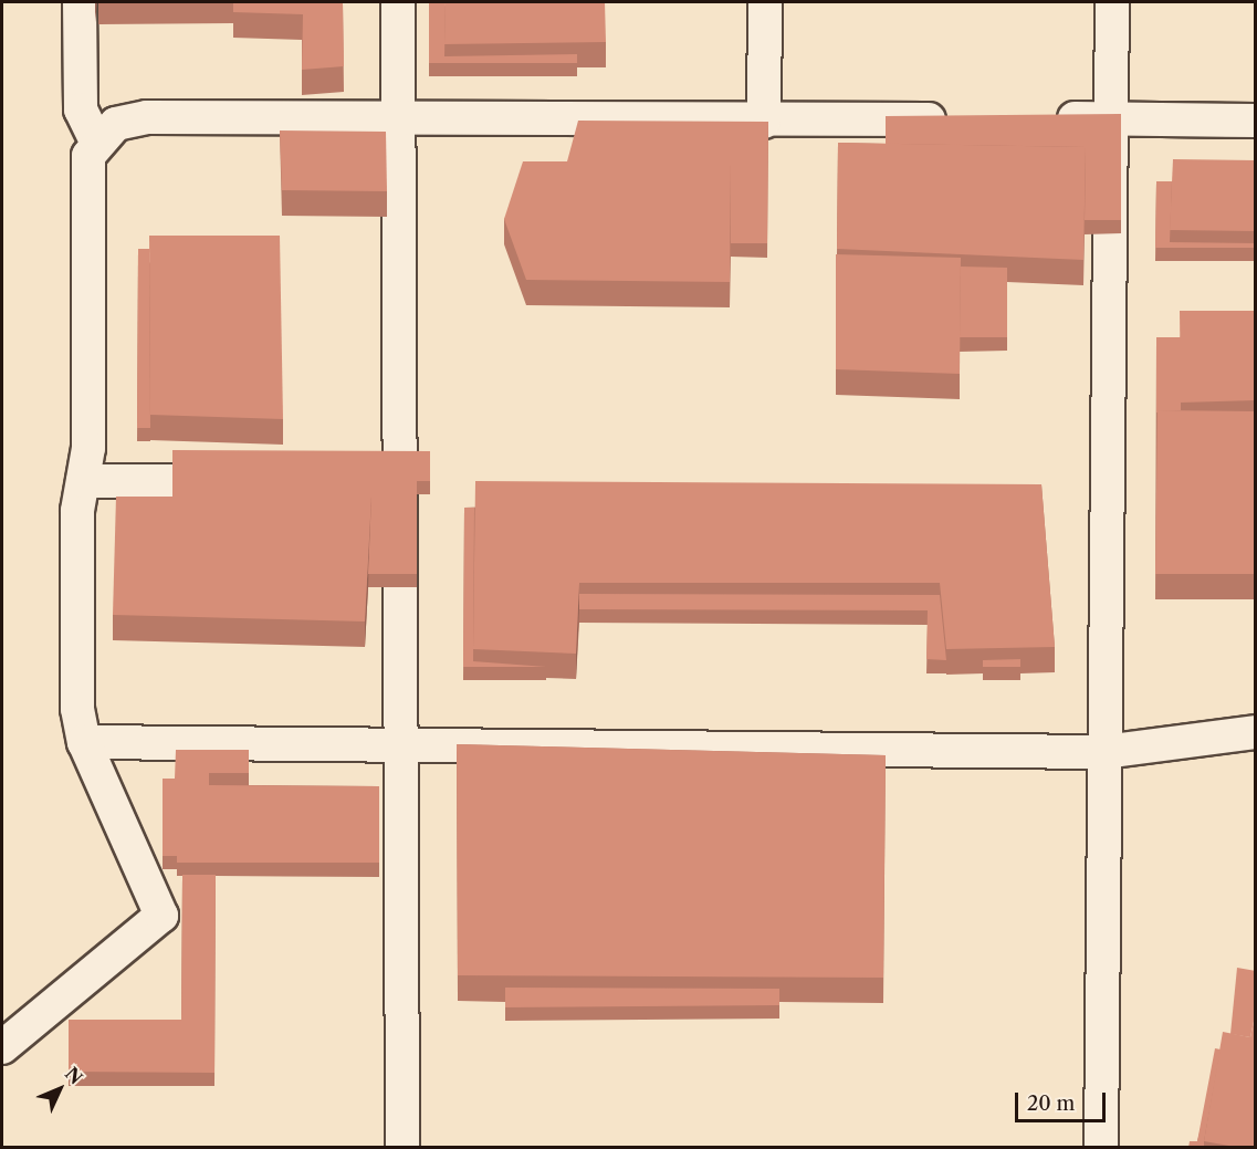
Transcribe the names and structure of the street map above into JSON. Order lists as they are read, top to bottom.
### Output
{
  "scale_bar": "20 m",
  "north": "top right"
}
